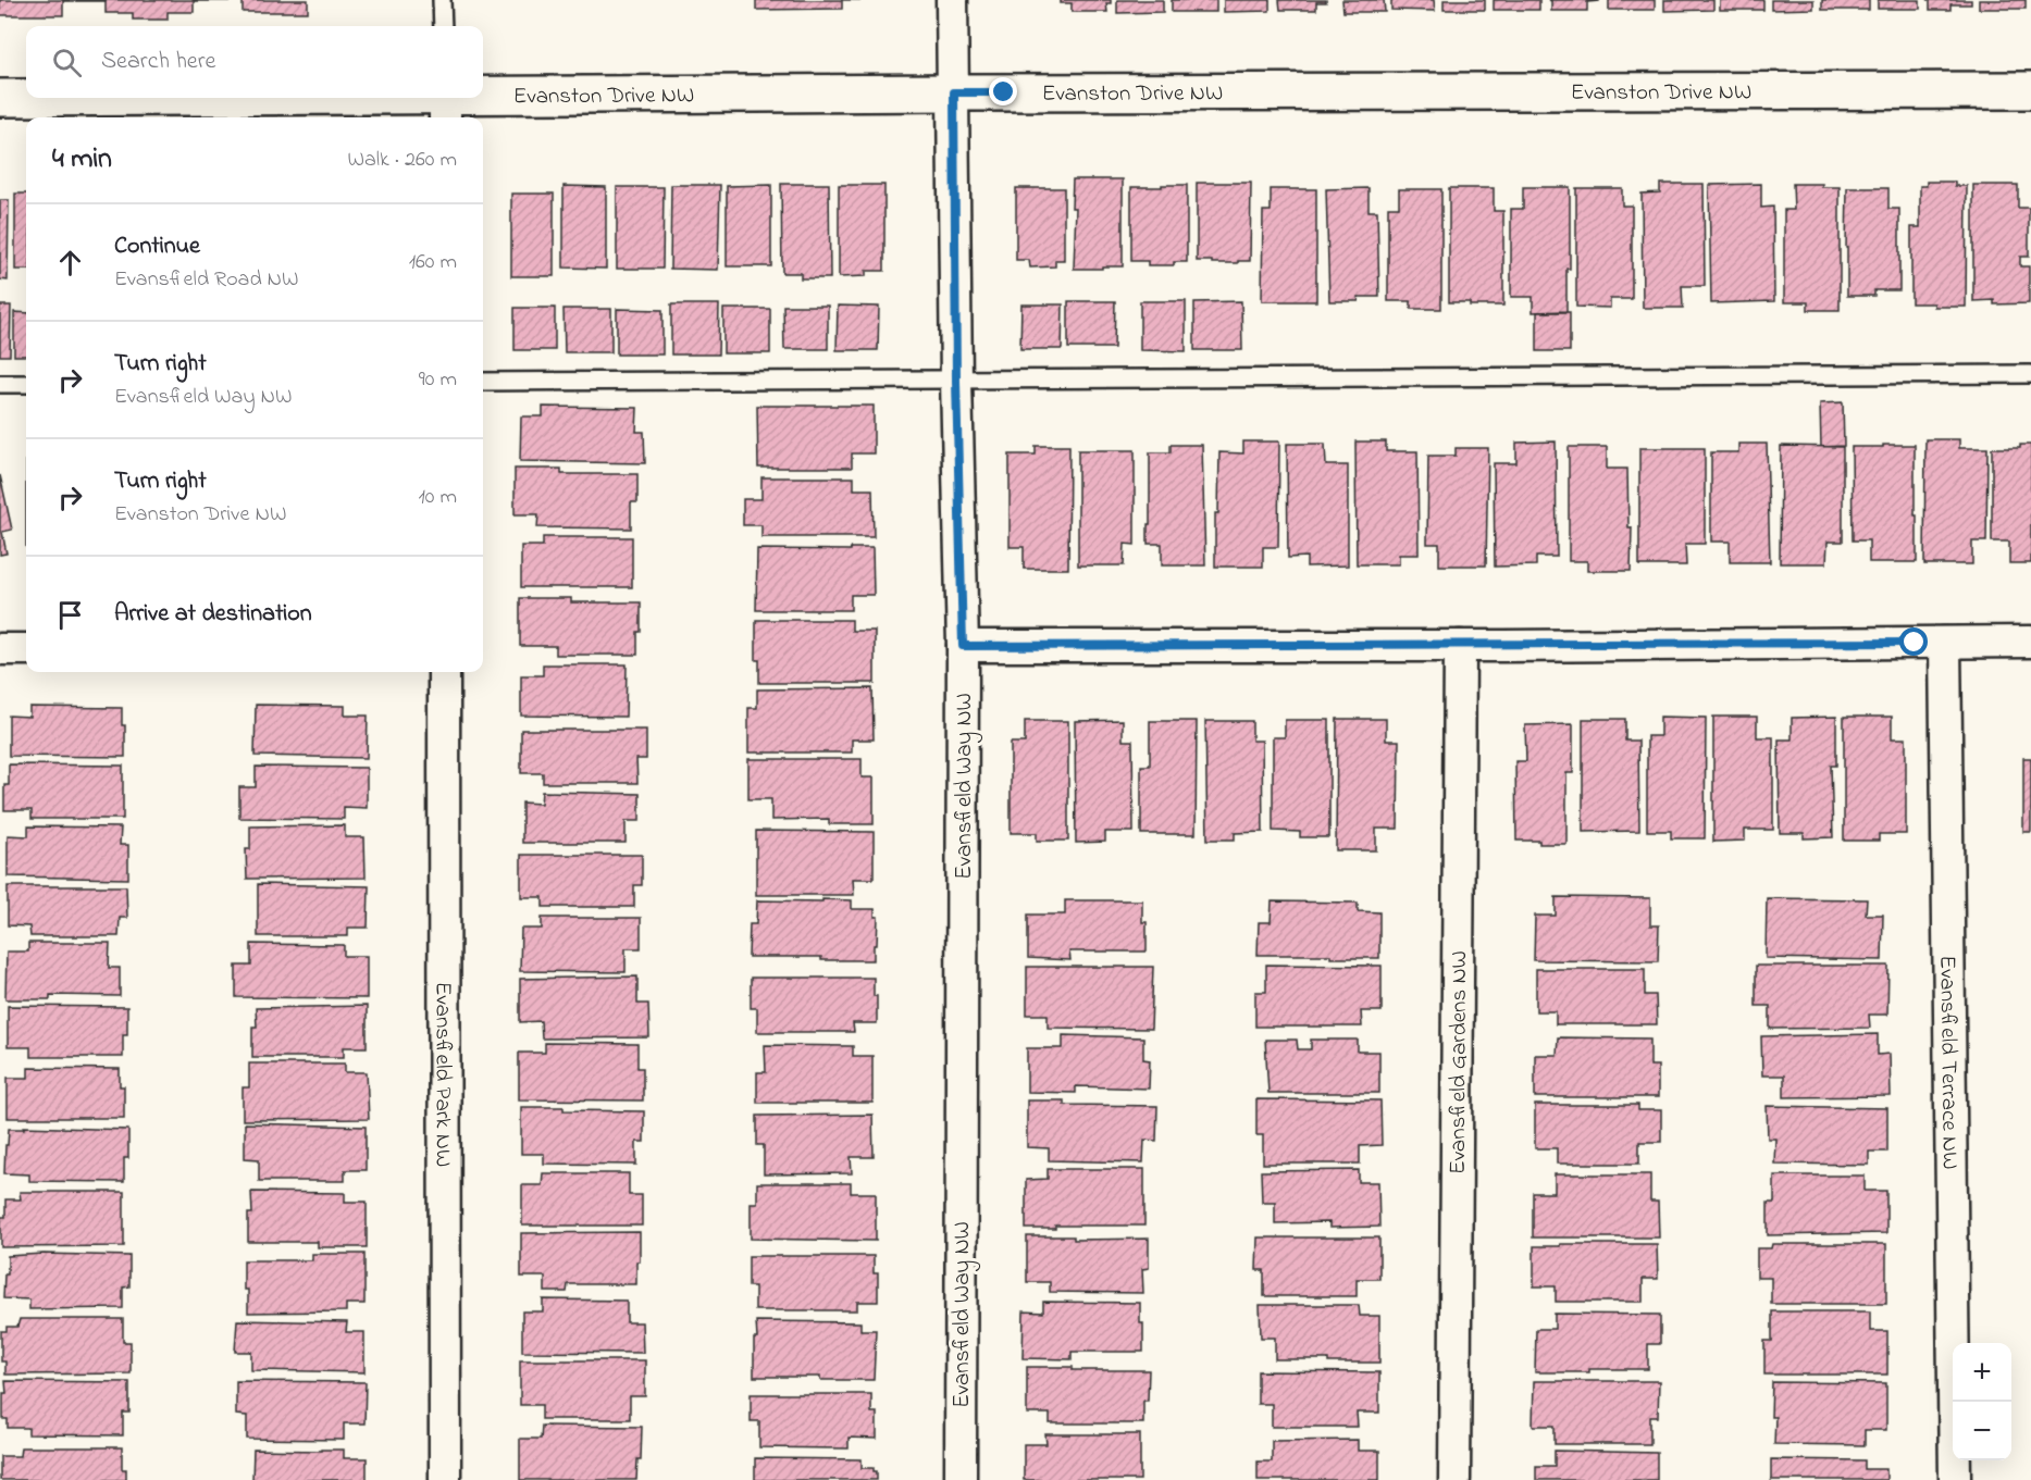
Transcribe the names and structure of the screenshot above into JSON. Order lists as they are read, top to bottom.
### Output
{
  "streets": {
    "street": [
      "Evanston Drive NW",
      "Evansfield Way NW",
      "Evansfield Terrace NW",
      "Evansfield Gardens NW",
      "Evansfield Park NW"
    ]
  },
  "crossings": [
    ["Evanston Drive NW", "Evansfield Way NW"]
  ],
  "page": {
    "search": "Search here",
    "heading": ["4 min", "Walk · 260 m"],
    "list": [
      ["Continue", "Evansfield Road NW", "160 m"],
      ["Turn right", "Evansfield Way NW", "90 m"],
      ["Turn right", "Evanston Drive NW", "10 m"],
      "Arrive at destination"
    ],
    "map_buttons": ["+", "−"]
  }
}
